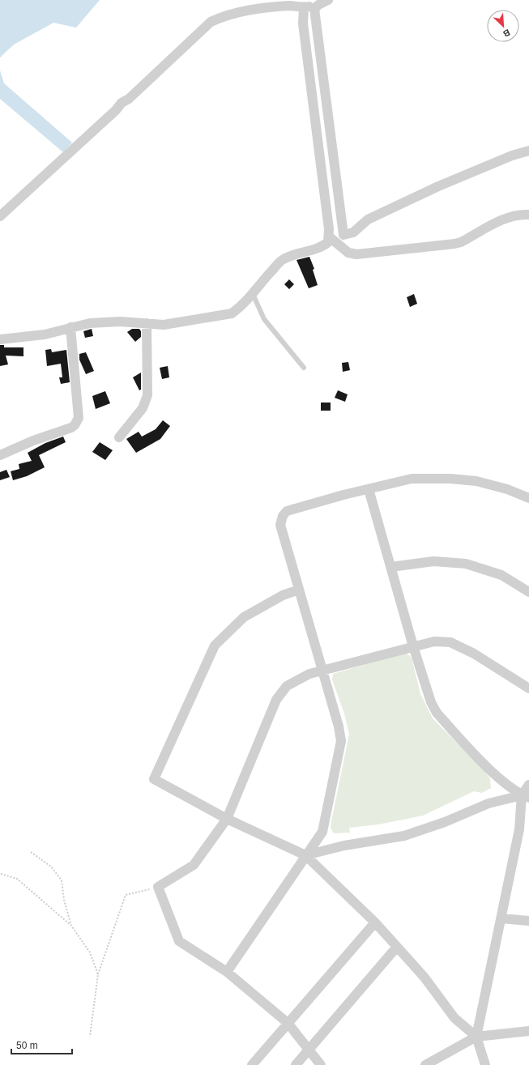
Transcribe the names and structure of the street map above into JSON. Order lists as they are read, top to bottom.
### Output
{
  "scale_bar": "50 m",
  "north": "bottom right"
}
